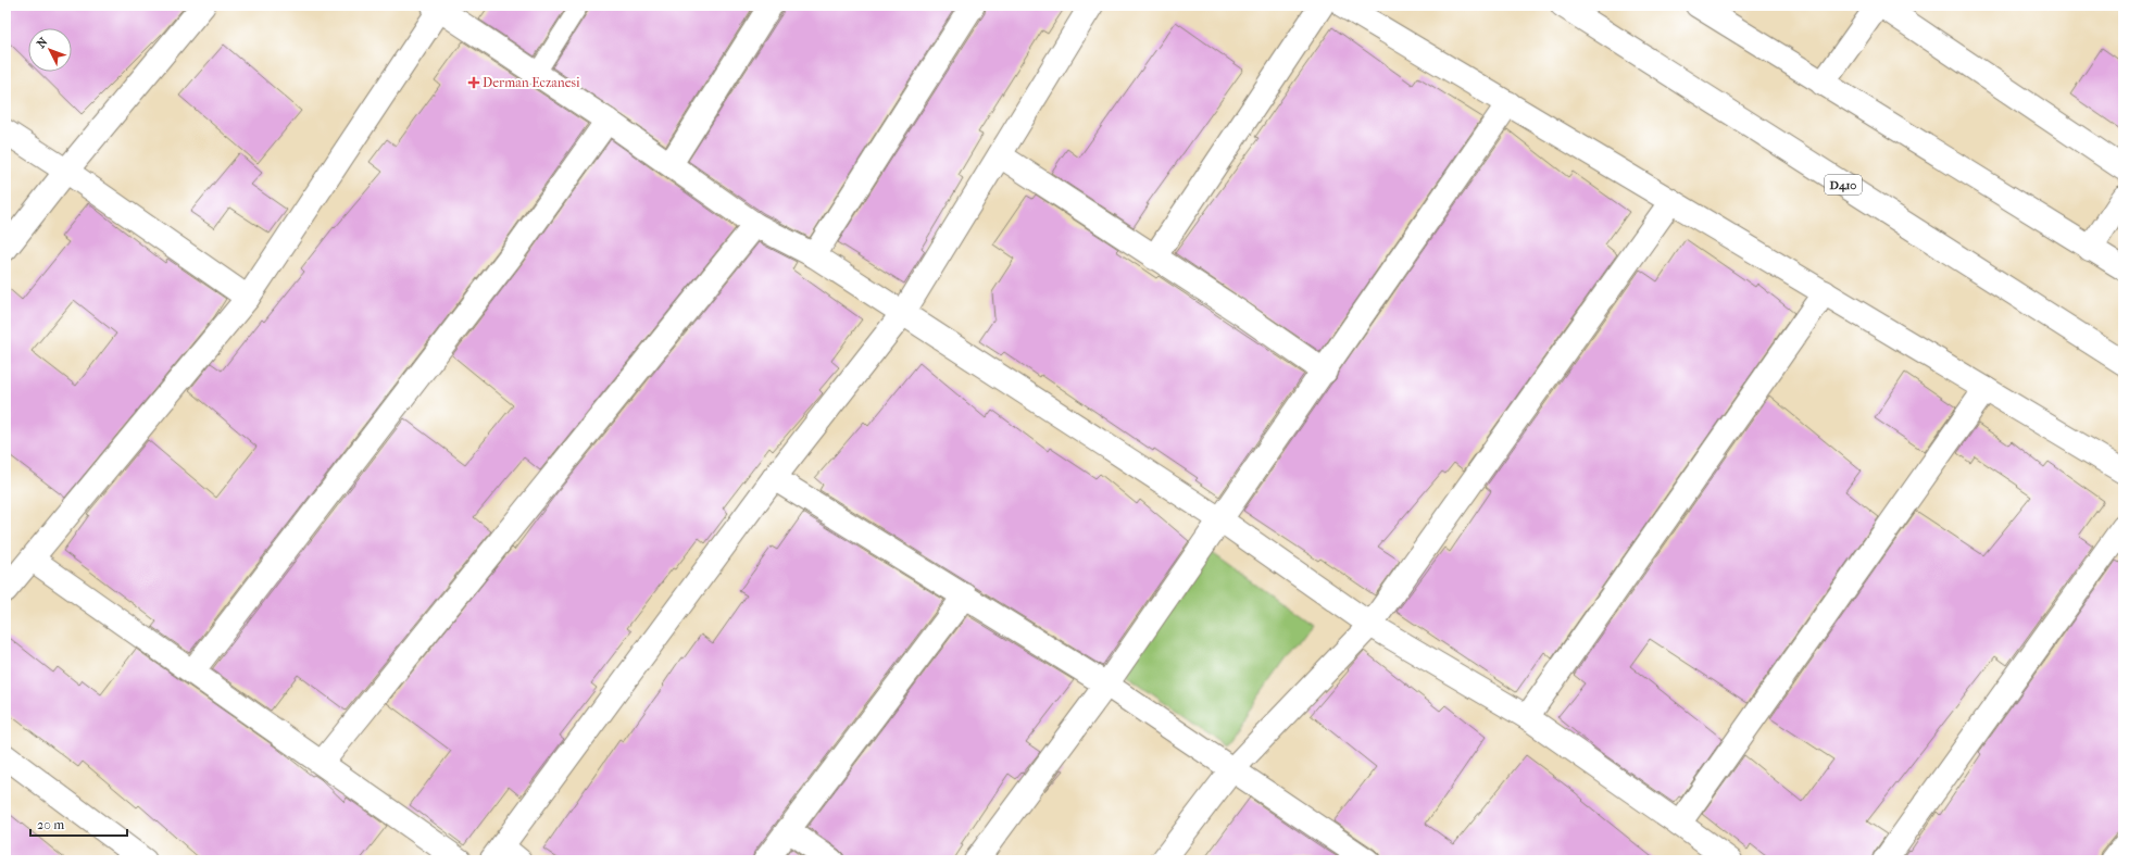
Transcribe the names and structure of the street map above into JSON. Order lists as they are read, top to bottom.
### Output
{
  "streets": {
    "main road": ["D410"]
  },
  "places": {
    "health": ["Derman Eczanesi"]
  },
  "scale_bar": "20 m",
  "north": "top left"
}
